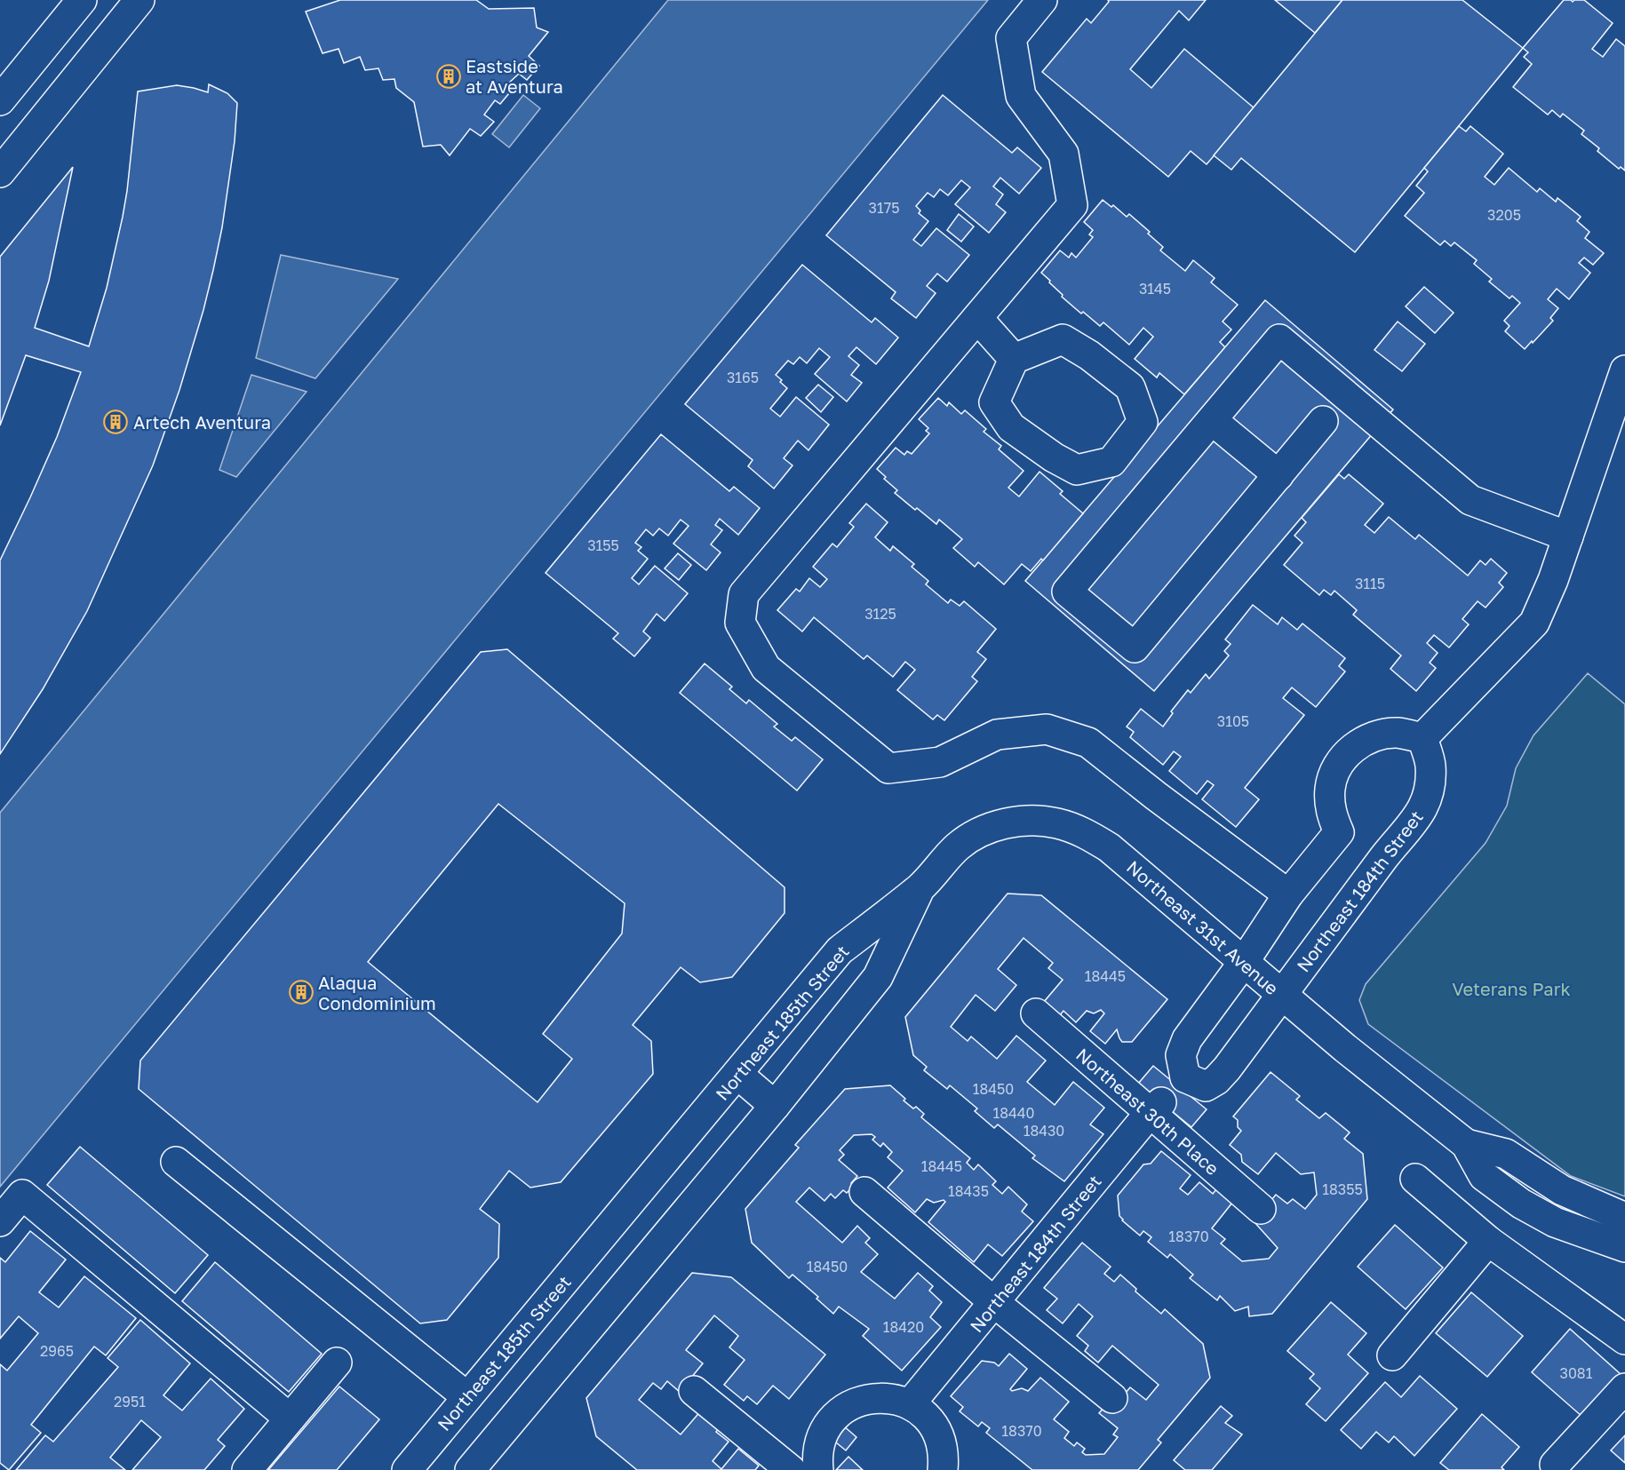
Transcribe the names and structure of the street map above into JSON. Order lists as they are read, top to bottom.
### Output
{
  "streets": {
    "street": [
      "Northeast 184th Street",
      "Northeast 31st Avenue",
      "Northeast 185th Street",
      "Northeast 30th Place"
    ]
  },
  "crossings": [
    ["Northeast 184th Street", "Northeast 31st Avenue"],
    ["Northeast 184th Street", "Northeast 30th Place"],
    ["Northeast 31st Avenue", "Northeast 185th Street"]
  ],
  "parks": ["Veterans Park"],
  "places": {
    "building": ["Eastside at Aventura", "Artech Aventura", "Alaqua Condominium"]
  },
  "house_numbers": [
    "3175",
    "3205",
    "3145",
    "3165",
    "3155",
    "3115",
    "3125",
    "3105",
    "18445",
    "18450",
    "18440",
    "18430",
    "18445",
    "18355",
    "18435",
    "18370",
    "18450",
    "18420",
    "2965",
    "3081",
    "2951",
    "18370"
  ]
}
